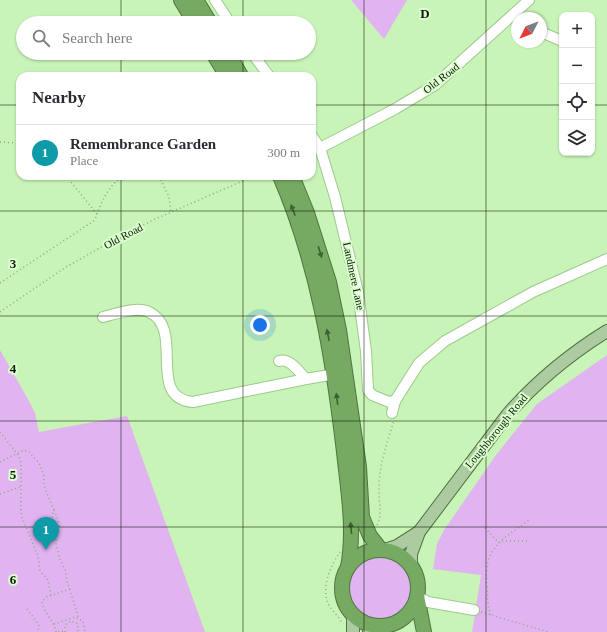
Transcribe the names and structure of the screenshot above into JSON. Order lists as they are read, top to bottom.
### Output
{
  "streets": {
    "main road": ["Loughborough Road"],
    "street": ["Old Road", "Landmere Lane"]
  },
  "crossings": [
    ["Old Road", "Landmere Lane"]
  ],
  "north": "bottom left",
  "page": {
    "map_buttons": ["+", "−"],
    "search": "Search here",
    "heading": "Nearby",
    "list": [
      {
        "mark": "1",
        "name": "Remembrance Garden",
        "note": "Place",
        "value": "300 m"
      }
    ],
    "pins": "1"
  },
  "grid": {
    "columns": ["D"],
    "rows": [
      "3",
      "4",
      "5",
      "6"
    ]
  }
}
